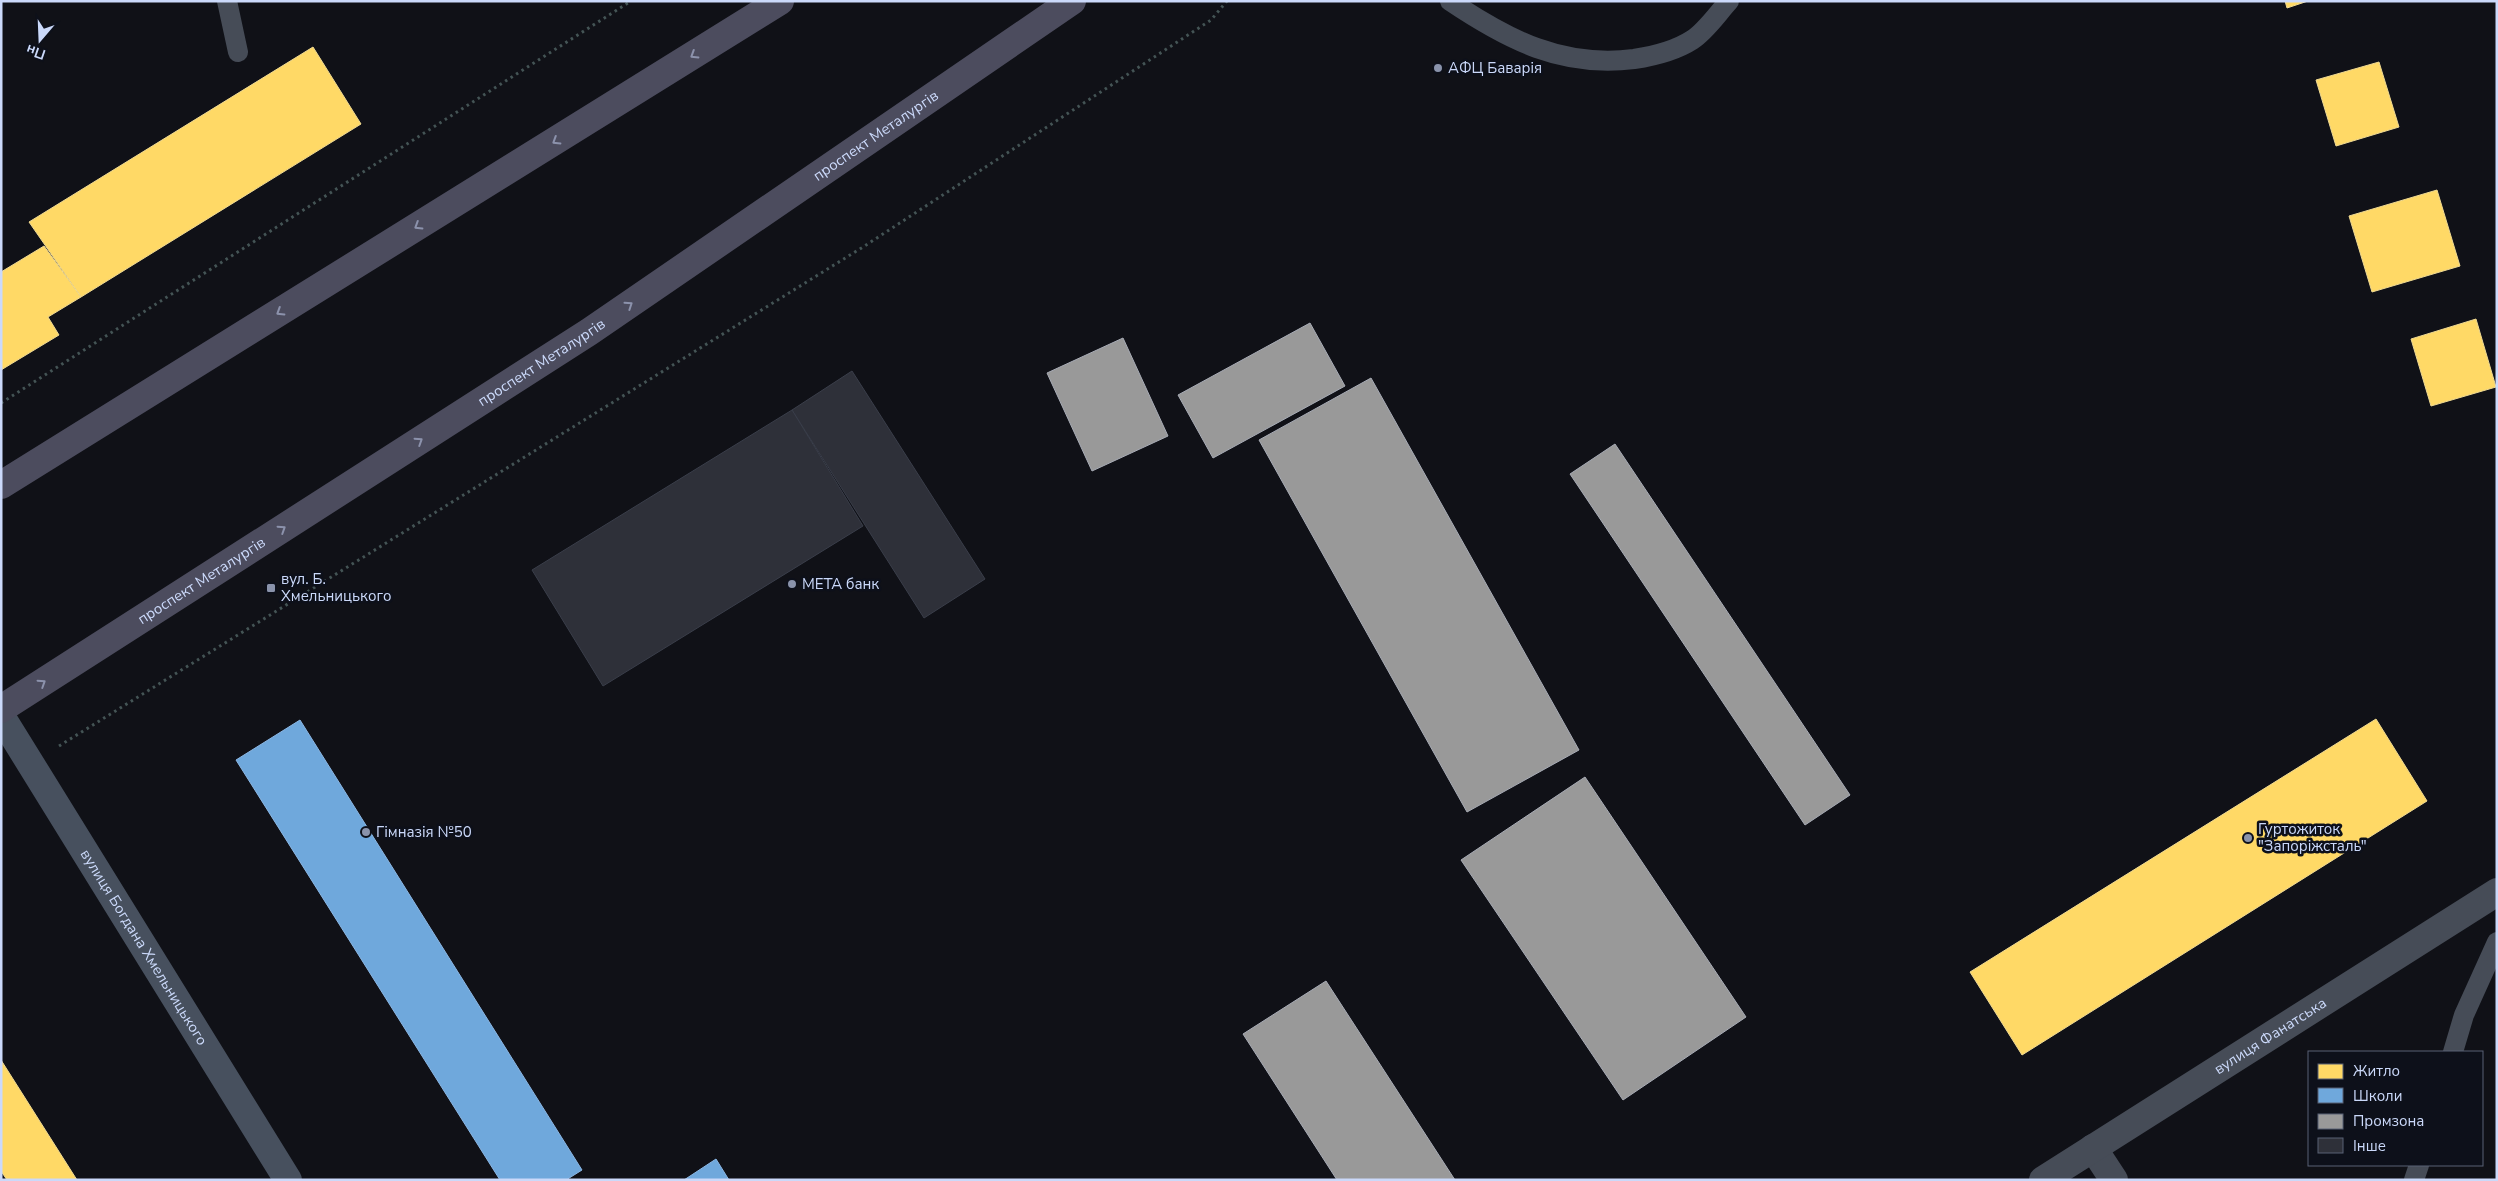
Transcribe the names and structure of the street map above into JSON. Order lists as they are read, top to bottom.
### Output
{
  "streets": {
    "main road": ["проспект Металургів", "вулиця Богдана Хмельницького"],
    "street": ["вулиця Фанатська"]
  },
  "places": {
    "other": [
      "АФЦ Баварiя",
      "МЕТА банк",
      "Гімназія №50",
      "Гуртожиток \"Запоріжсталь\""
    ],
    "transit": ["вул. Б. Хмельницького"]
  },
  "legend": [
    "Житло",
    "Школи",
    "Промзона",
    "Інше"
  ],
  "north": "bottom"
}
